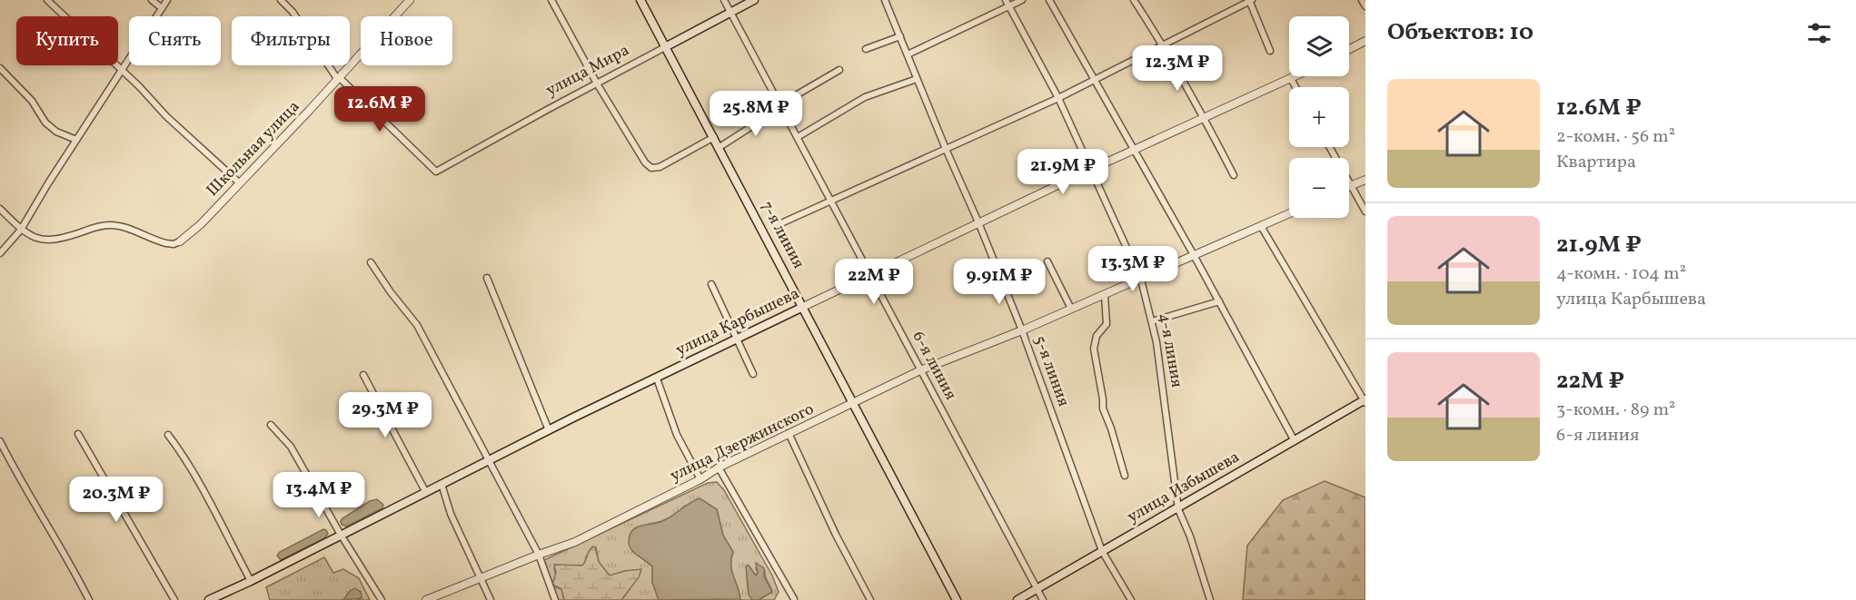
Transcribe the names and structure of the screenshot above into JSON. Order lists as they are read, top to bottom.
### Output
{
  "streets": {
    "main road": [
      "улица Мира",
      "7-я линия",
      "улица Карбышева",
      "улица Избышева"
    ],
    "street": [
      "Школьная улица",
      "4-я линия",
      "6-я линия",
      "5-я линия",
      "улица Дзержинского"
    ]
  },
  "crossings": [
    ["улица Мира", "Школьная улица"],
    ["улица Мира", "7-я линия"],
    ["улица Мира", "6-я линия"],
    ["7-я линия", "улица Карбышева"],
    ["7-я линия", "улица Дзержинского"],
    ["улица Карбышева", "4-я линия"],
    ["улица Карбышева", "6-я линия"],
    ["улица Карбышева", "5-я линия"],
    ["4-я линия", "улица Дзержинского"],
    ["4-я линия", "улица Избышева"],
    ["6-я линия", "улица Дзержинского"],
    ["6-я линия", "улица Избышева"],
    ["5-я линия", "улица Дзержинского"],
    ["5-я линия", "улица Избышева"]
  ],
  "page": {
    "heading": "Объектов: 10",
    "map_buttons": ["+", "−"],
    "chip": [
      "Купить",
      "Снять",
      "Фильтры",
      "Новое"
    ],
    "price": [
      "12.3M ₽",
      "12.6M ₽",
      "25.8M ₽",
      "21.9M ₽",
      "13.3M ₽",
      "22M ₽",
      "9.91M ₽",
      "29.3M ₽",
      "13.4M ₽",
      "20.3M ₽"
    ],
    "list": [
      {
        "name": "12.6M ₽",
        "note": "2-комн. · 56 m² · Квартира"
      },
      {
        "name": "21.9M ₽",
        "note": "4-комн. · 104 m² · улица Карбышева"
      },
      {
        "name": "22M ₽",
        "note": "3-комн. · 89 m² · 6-я линия"
      }
    ]
  }
}
